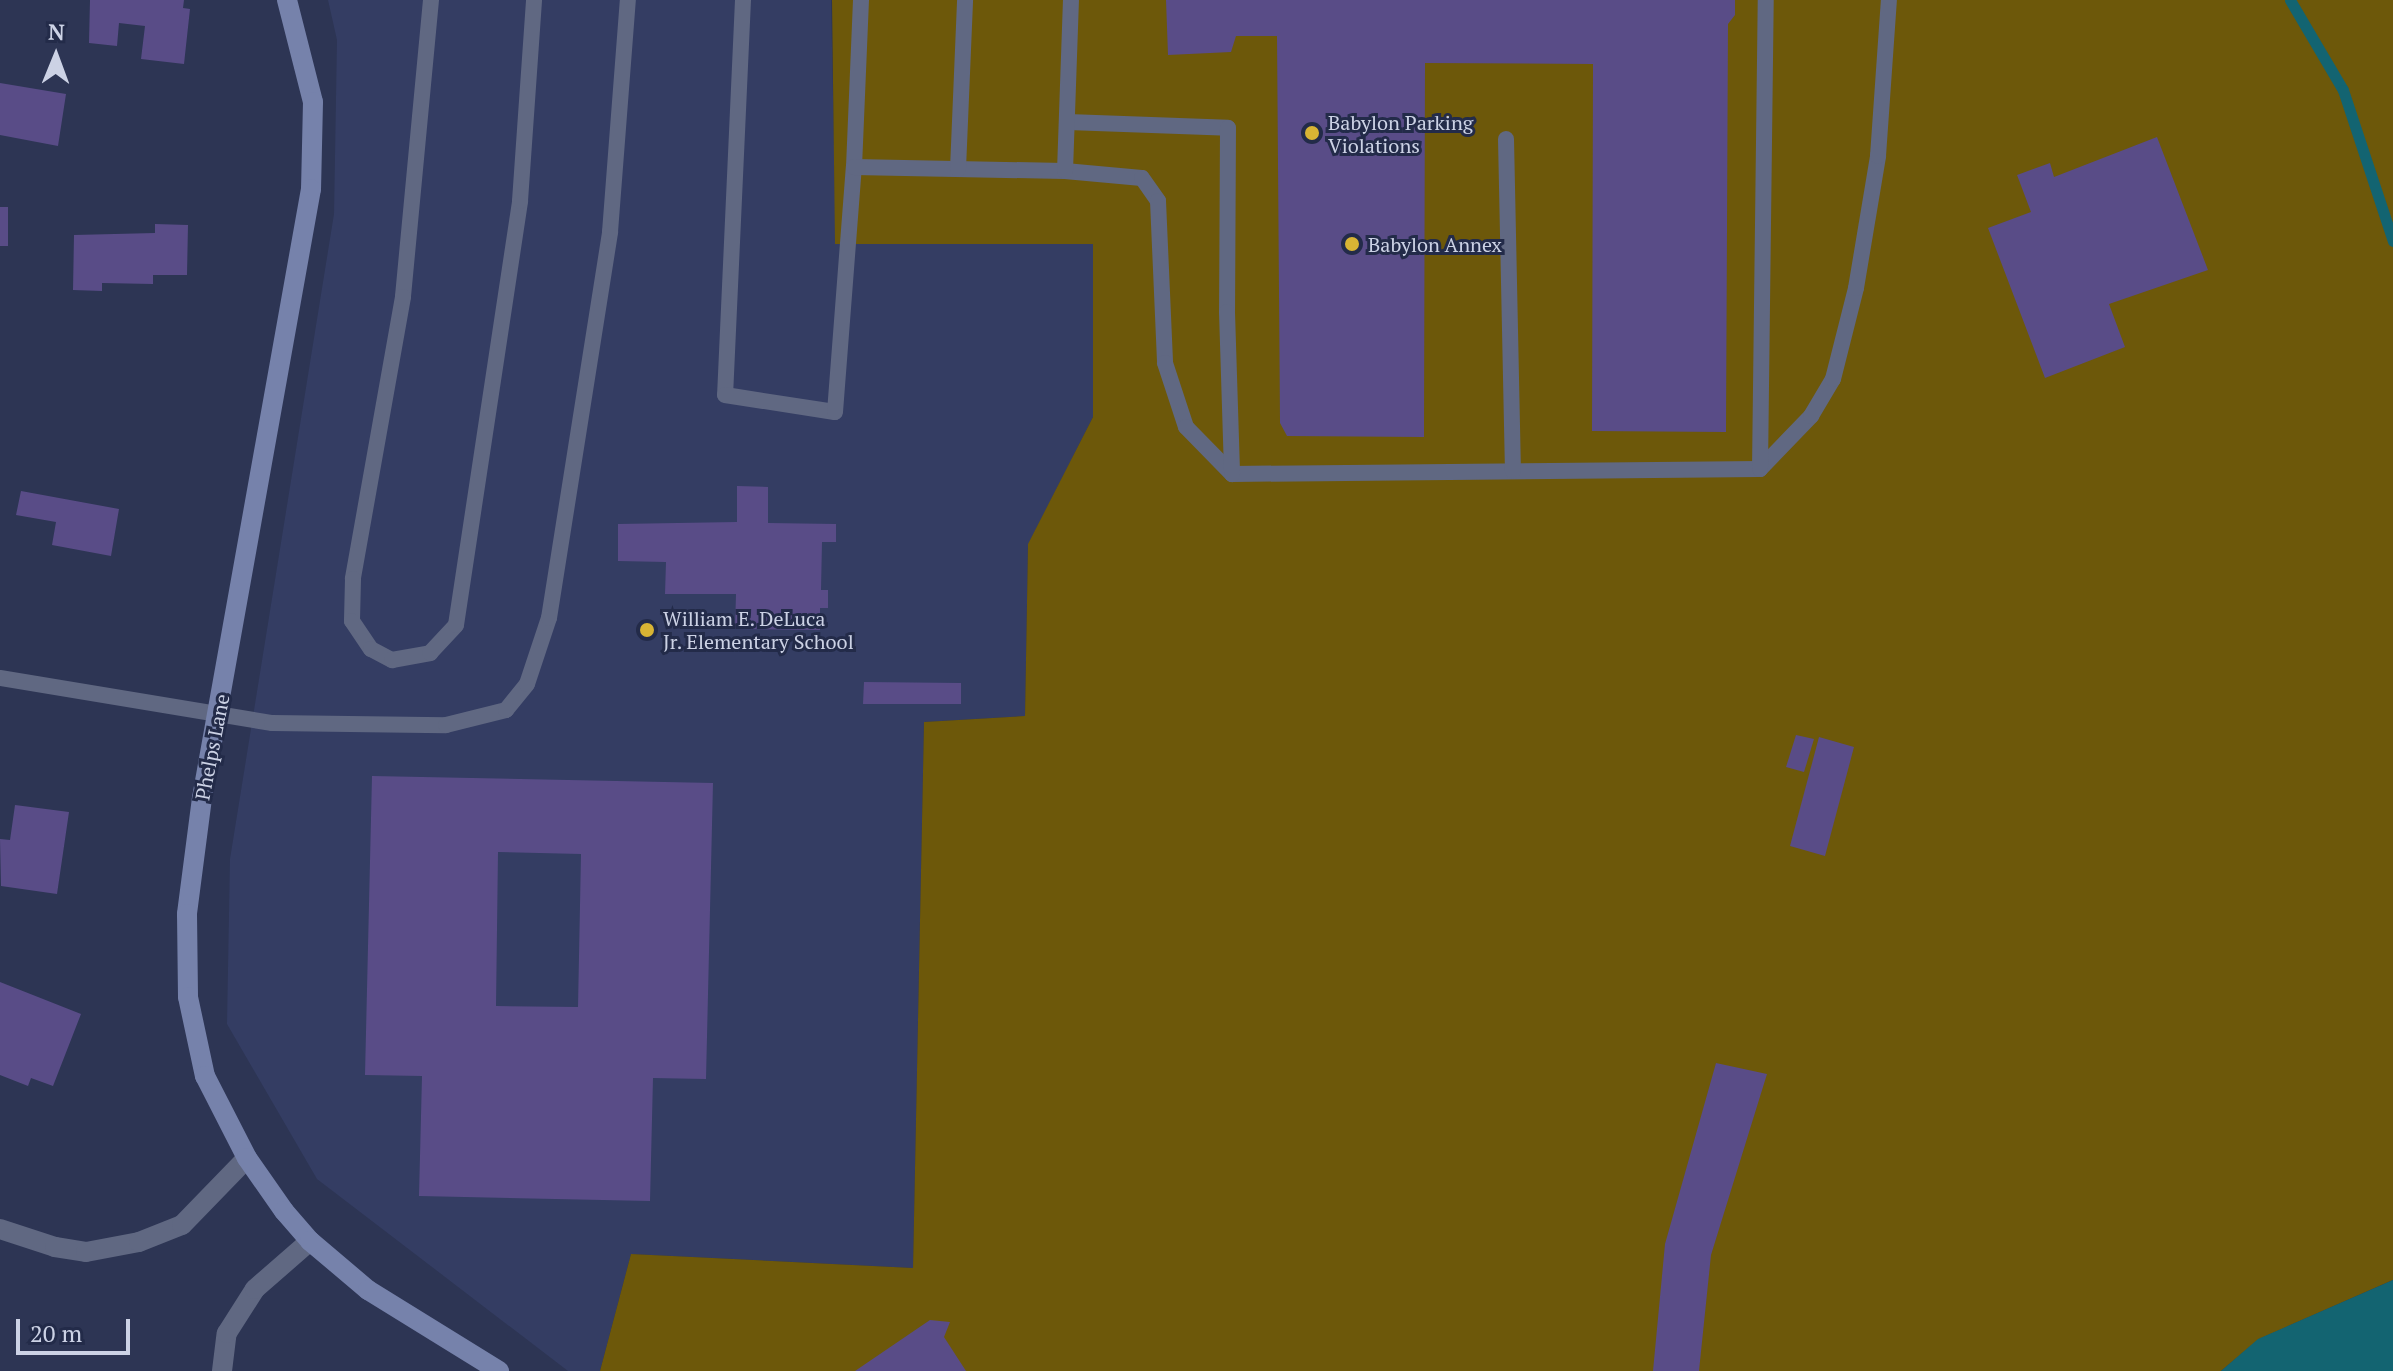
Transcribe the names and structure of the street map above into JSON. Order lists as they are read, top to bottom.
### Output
{
  "streets": {
    "street": ["Phelps Lane"]
  },
  "places": ["Babylon Parking Violations", "Babylon Annex", "William E. DeLuca Jr. Elementary School"],
  "scale_bar": "20 m",
  "north": "top"
}
